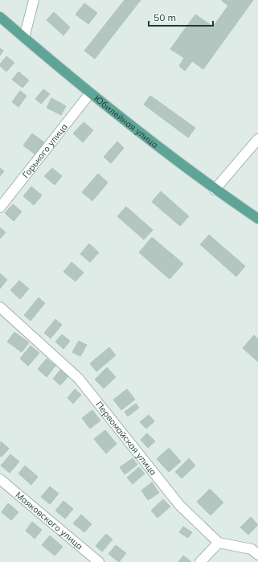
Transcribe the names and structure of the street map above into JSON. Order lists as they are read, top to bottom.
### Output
{
  "streets": {
    "main road": ["Юбилейная улица"],
    "street": ["Горького улица", "Первомайская улица", "Маяковского улица"]
  },
  "crossings": [
    ["Юбилейная улица", "Горького улица"]
  ],
  "scale_bar": "50 m"
}
